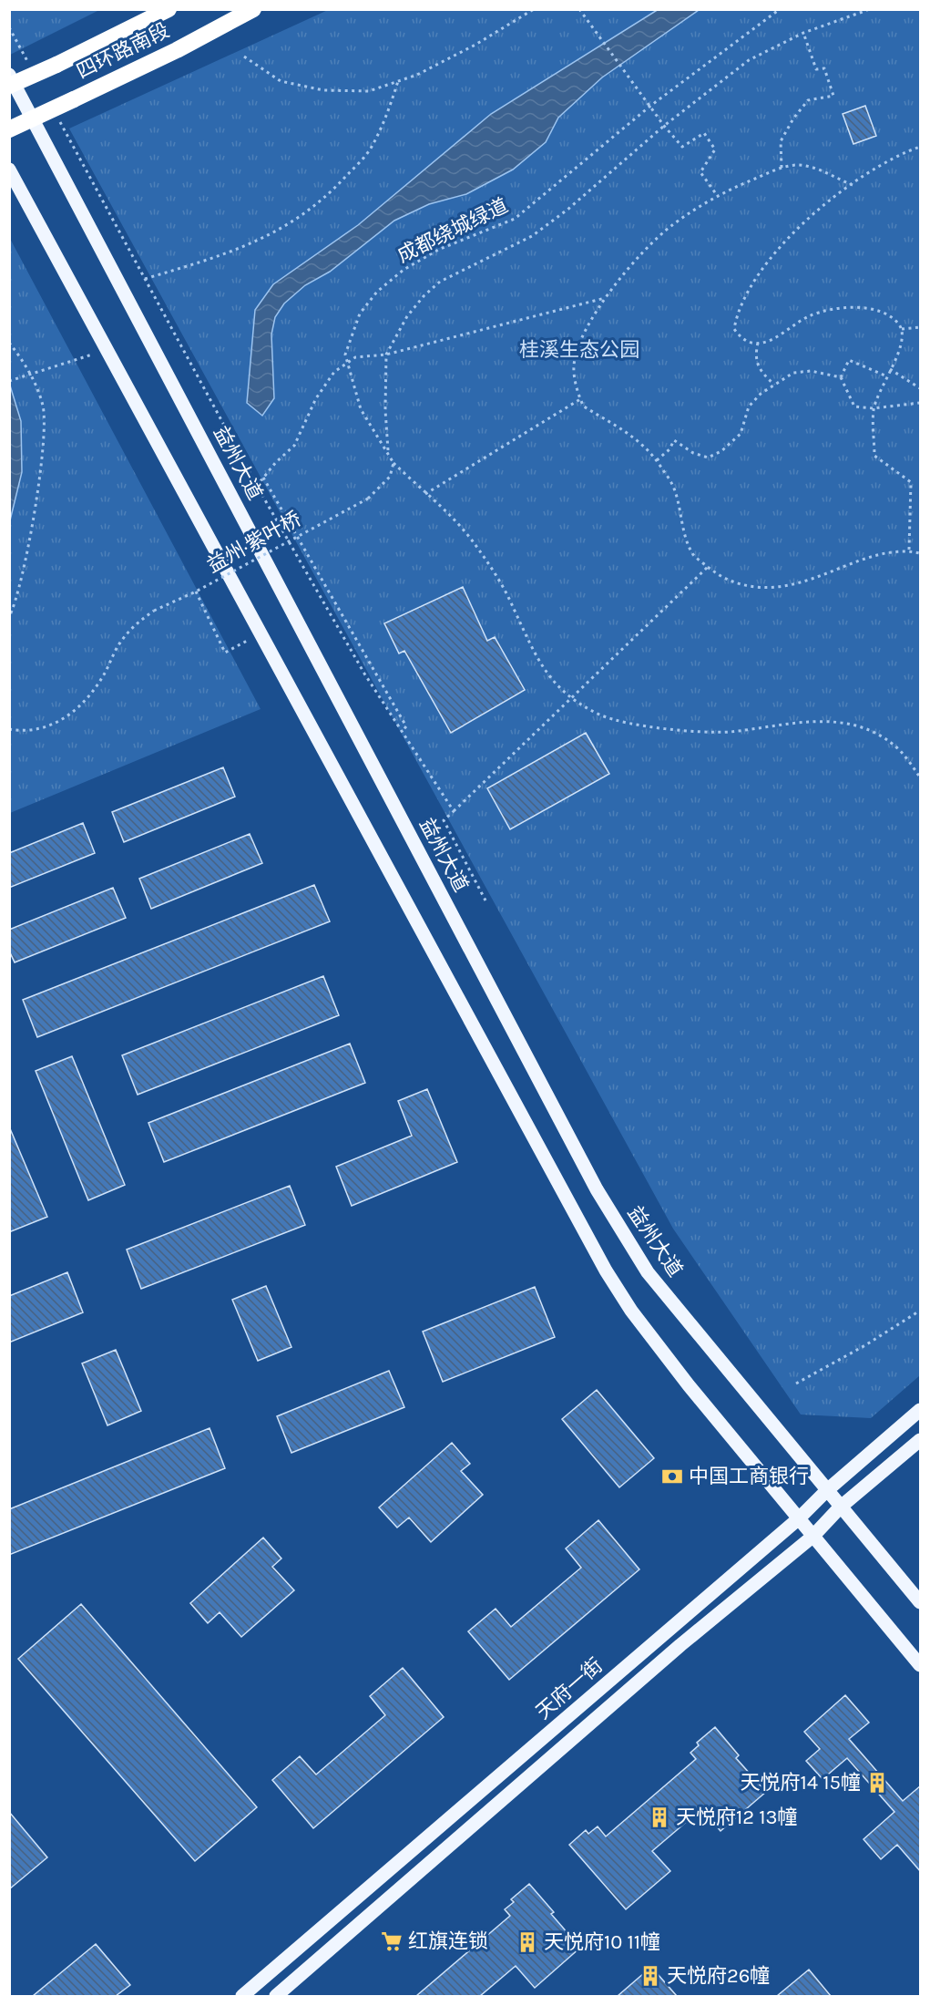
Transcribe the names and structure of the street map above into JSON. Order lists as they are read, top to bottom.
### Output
{
  "streets": {
    "highway": ["四环路南段"],
    "main road": ["益州大道", "天府一街"],
    "path": ["成都绕城绿道", "益州·紫叶桥"]
  },
  "crossings": [
    ["成都绕城绿道", "益州·紫叶桥"],
    ["益州大道", "天府一街"]
  ],
  "parks": ["桂溪生态公园"],
  "places": {
    "bank": ["中国工商银行"],
    "building": [
      "天悦府14 15幢",
      "天悦府12 13幢",
      "天悦府10 11幢",
      "天悦府26幢"
    ],
    "supermarket": ["红旗连锁"]
  }
}
